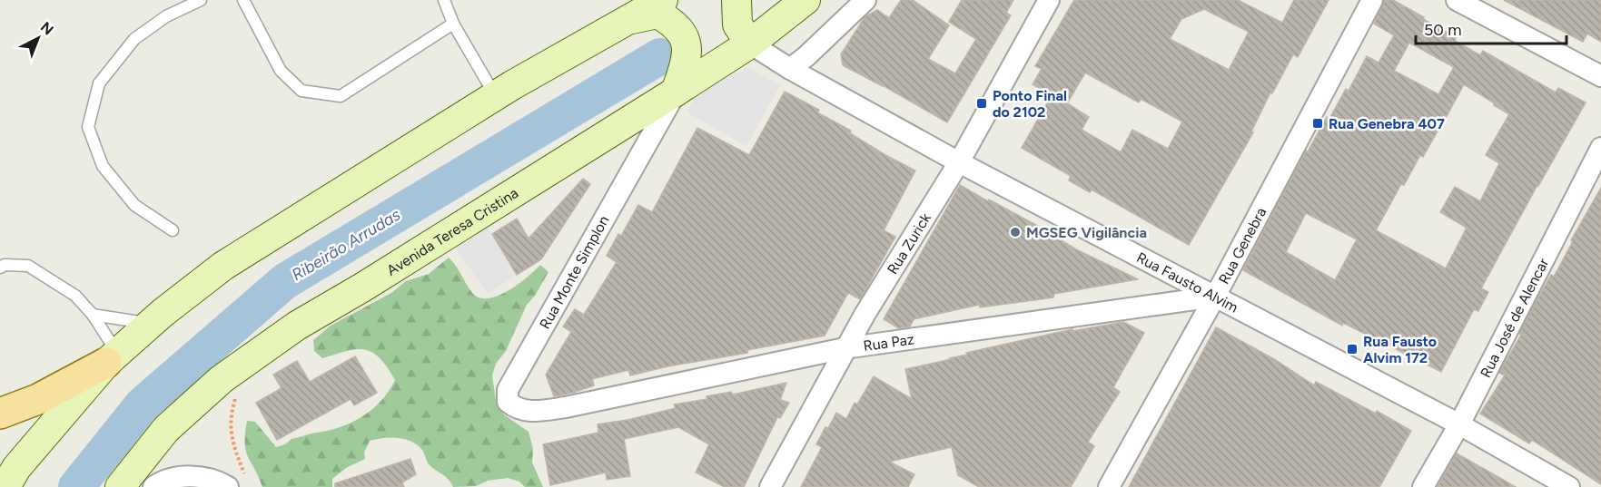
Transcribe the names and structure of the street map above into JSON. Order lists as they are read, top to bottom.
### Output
{
  "streets": {
    "main road": ["Avenida Teresa Cristina"],
    "street": [
      "Rua Zurick",
      "Rua Genebra",
      "Rua Monte Simplon",
      "Rua Fausto Alvim",
      "Rua José de Alencar",
      "Rua Paz"
    ]
  },
  "crossings": [
    ["Avenida Teresa Cristina", "Rua Monte Simplon"],
    ["Avenida Teresa Cristina", "Rua Fausto Alvim"],
    ["Rua Zurick", "Rua Fausto Alvim"],
    ["Rua Zurick", "Rua Paz"],
    ["Rua Genebra", "Rua Fausto Alvim"],
    ["Rua Genebra", "Rua Paz"],
    ["Rua Monte Simplon", "Rua Paz"],
    ["Rua Fausto Alvim", "Rua José de Alencar"],
    ["Rua Fausto Alvim", "Rua Paz"]
  ],
  "water": ["Ribeirão Arrudas"],
  "places": {
    "transit": ["Ponto Final do 2102", "Rua Genebra 407", "Rua Fausto Alvim 172"],
    "other": ["MGSEG Vigilância"]
  },
  "scale_bar": "50 m",
  "north": "top right"
}
